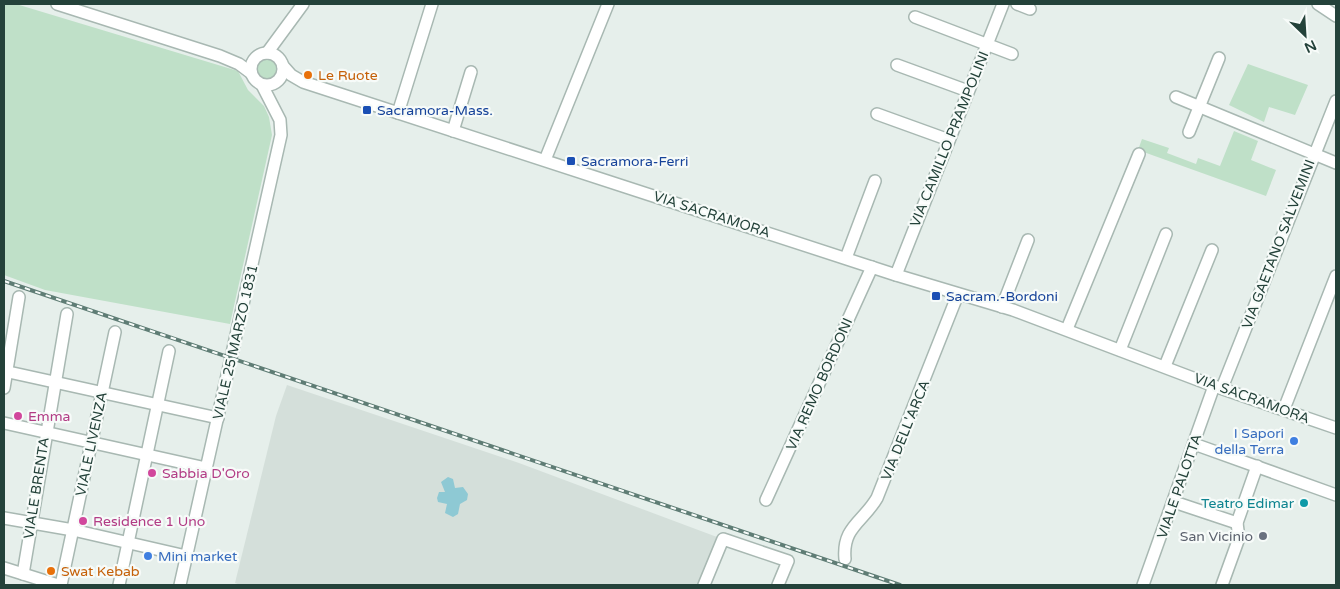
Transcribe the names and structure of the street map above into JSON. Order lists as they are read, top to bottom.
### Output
{
  "streets": {
    "street": [
      "VIA CAMILLO PRAMPOLINI",
      "VIA SACRAMORA",
      "VIA GAETANO SALVEMINI",
      "VIALE 25 MARZO 1831",
      "VIA REMO BORDONI",
      "VIA DELL'ARCA",
      "VIALE LIVENZA",
      "VIALE PALOTTA",
      "VIALE BRENTA"
    ]
  },
  "crossings": [
    ["VIA CAMILLO PRAMPOLINI", "VIA SACRAMORA"],
    ["VIA SACRAMORA", "VIA GAETANO SALVEMINI"],
    ["VIA SACRAMORA", "VIALE 25 MARZO 1831"],
    ["VIA SACRAMORA", "VIA REMO BORDONI"],
    ["VIA SACRAMORA", "VIA DELL'ARCA"],
    ["VIA SACRAMORA", "VIALE PALOTTA"],
    ["VIA GAETANO SALVEMINI", "VIALE PALOTTA"]
  ],
  "places": {
    "other": [
      "Le Ruote",
      "Emma",
      "I Sapori della Terra",
      "Sabbia D'Oro",
      "Teatro Edimar",
      "Residence 1 Uno",
      "San Vicinio",
      "Mini market",
      "Swat Kebab"
    ],
    "transit": ["Sacramora-Mass.", "Sacramora-Ferri", "Sacram.-Bordoni"]
  },
  "north": "bottom right"
}
